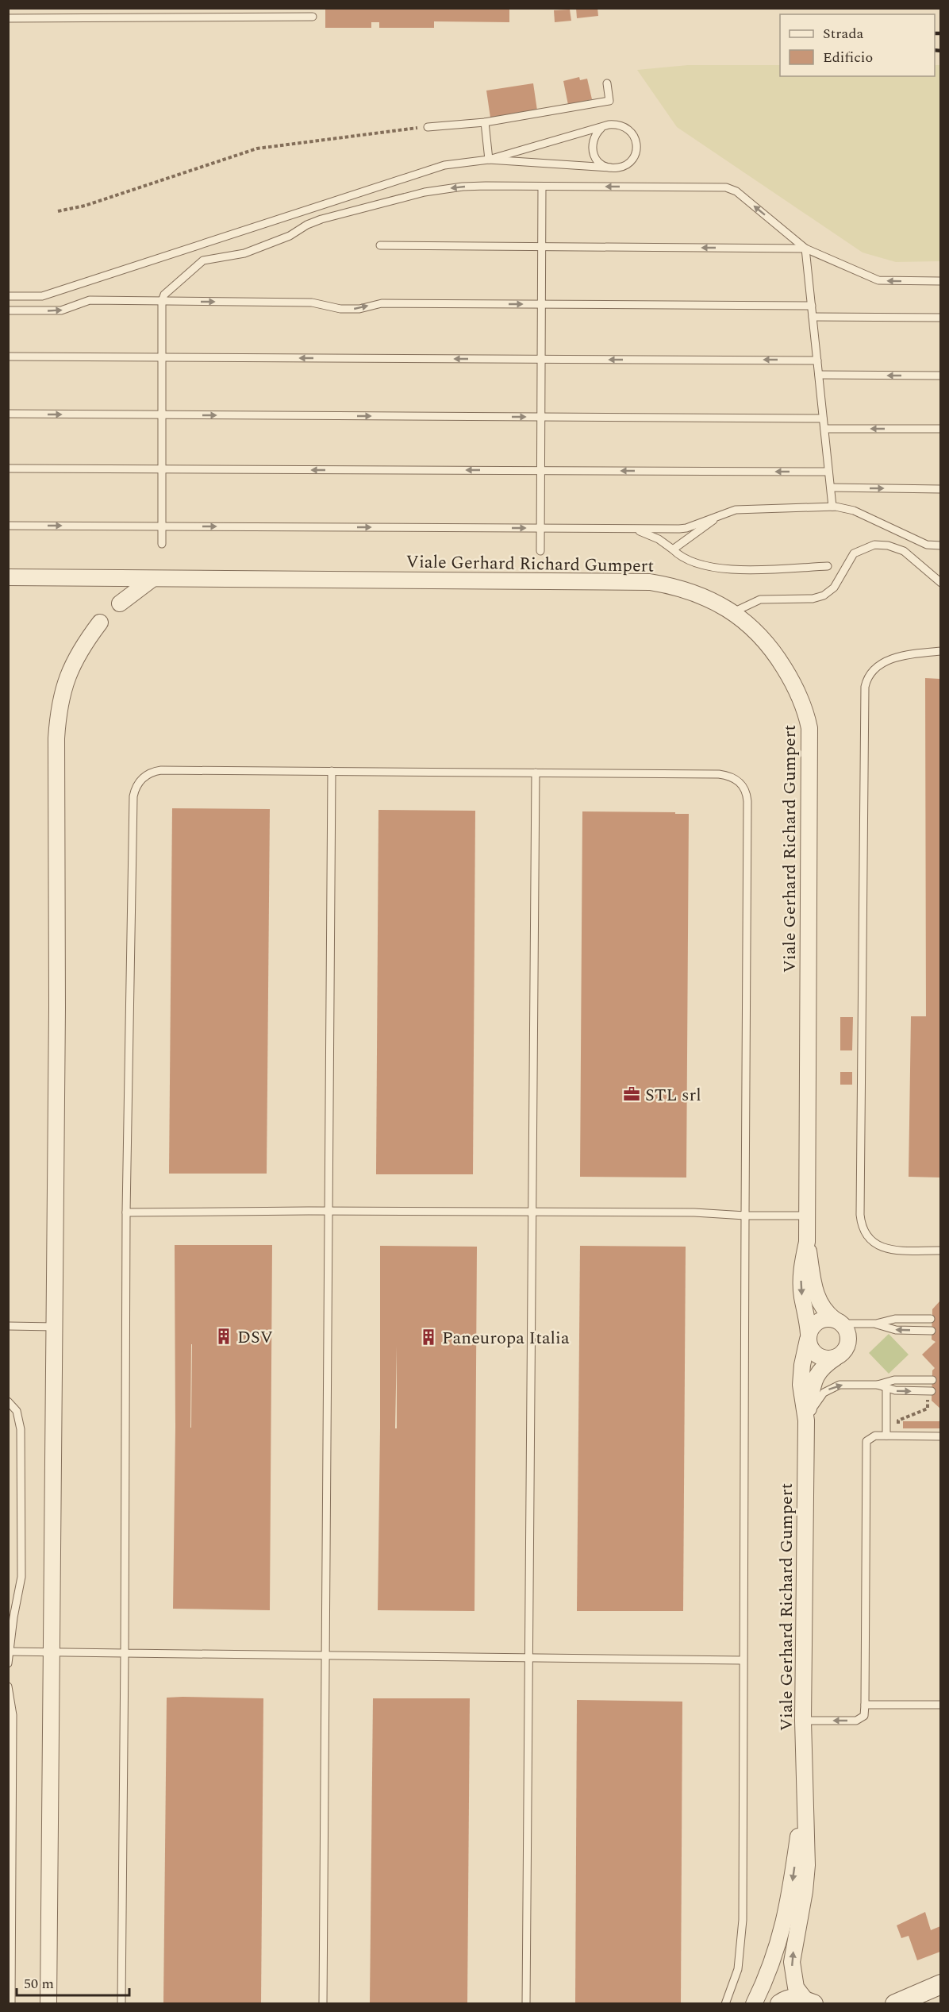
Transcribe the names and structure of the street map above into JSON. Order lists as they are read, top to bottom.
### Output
{
  "streets": {
    "street": ["Viale Gerhard Richard Gumpert"]
  },
  "places": {
    "office": ["STL srl"],
    "building": ["DSV", "Paneuropa Italia"]
  },
  "legend": ["Strada", "Edificio"],
  "scale_bar": "50 m"
}
